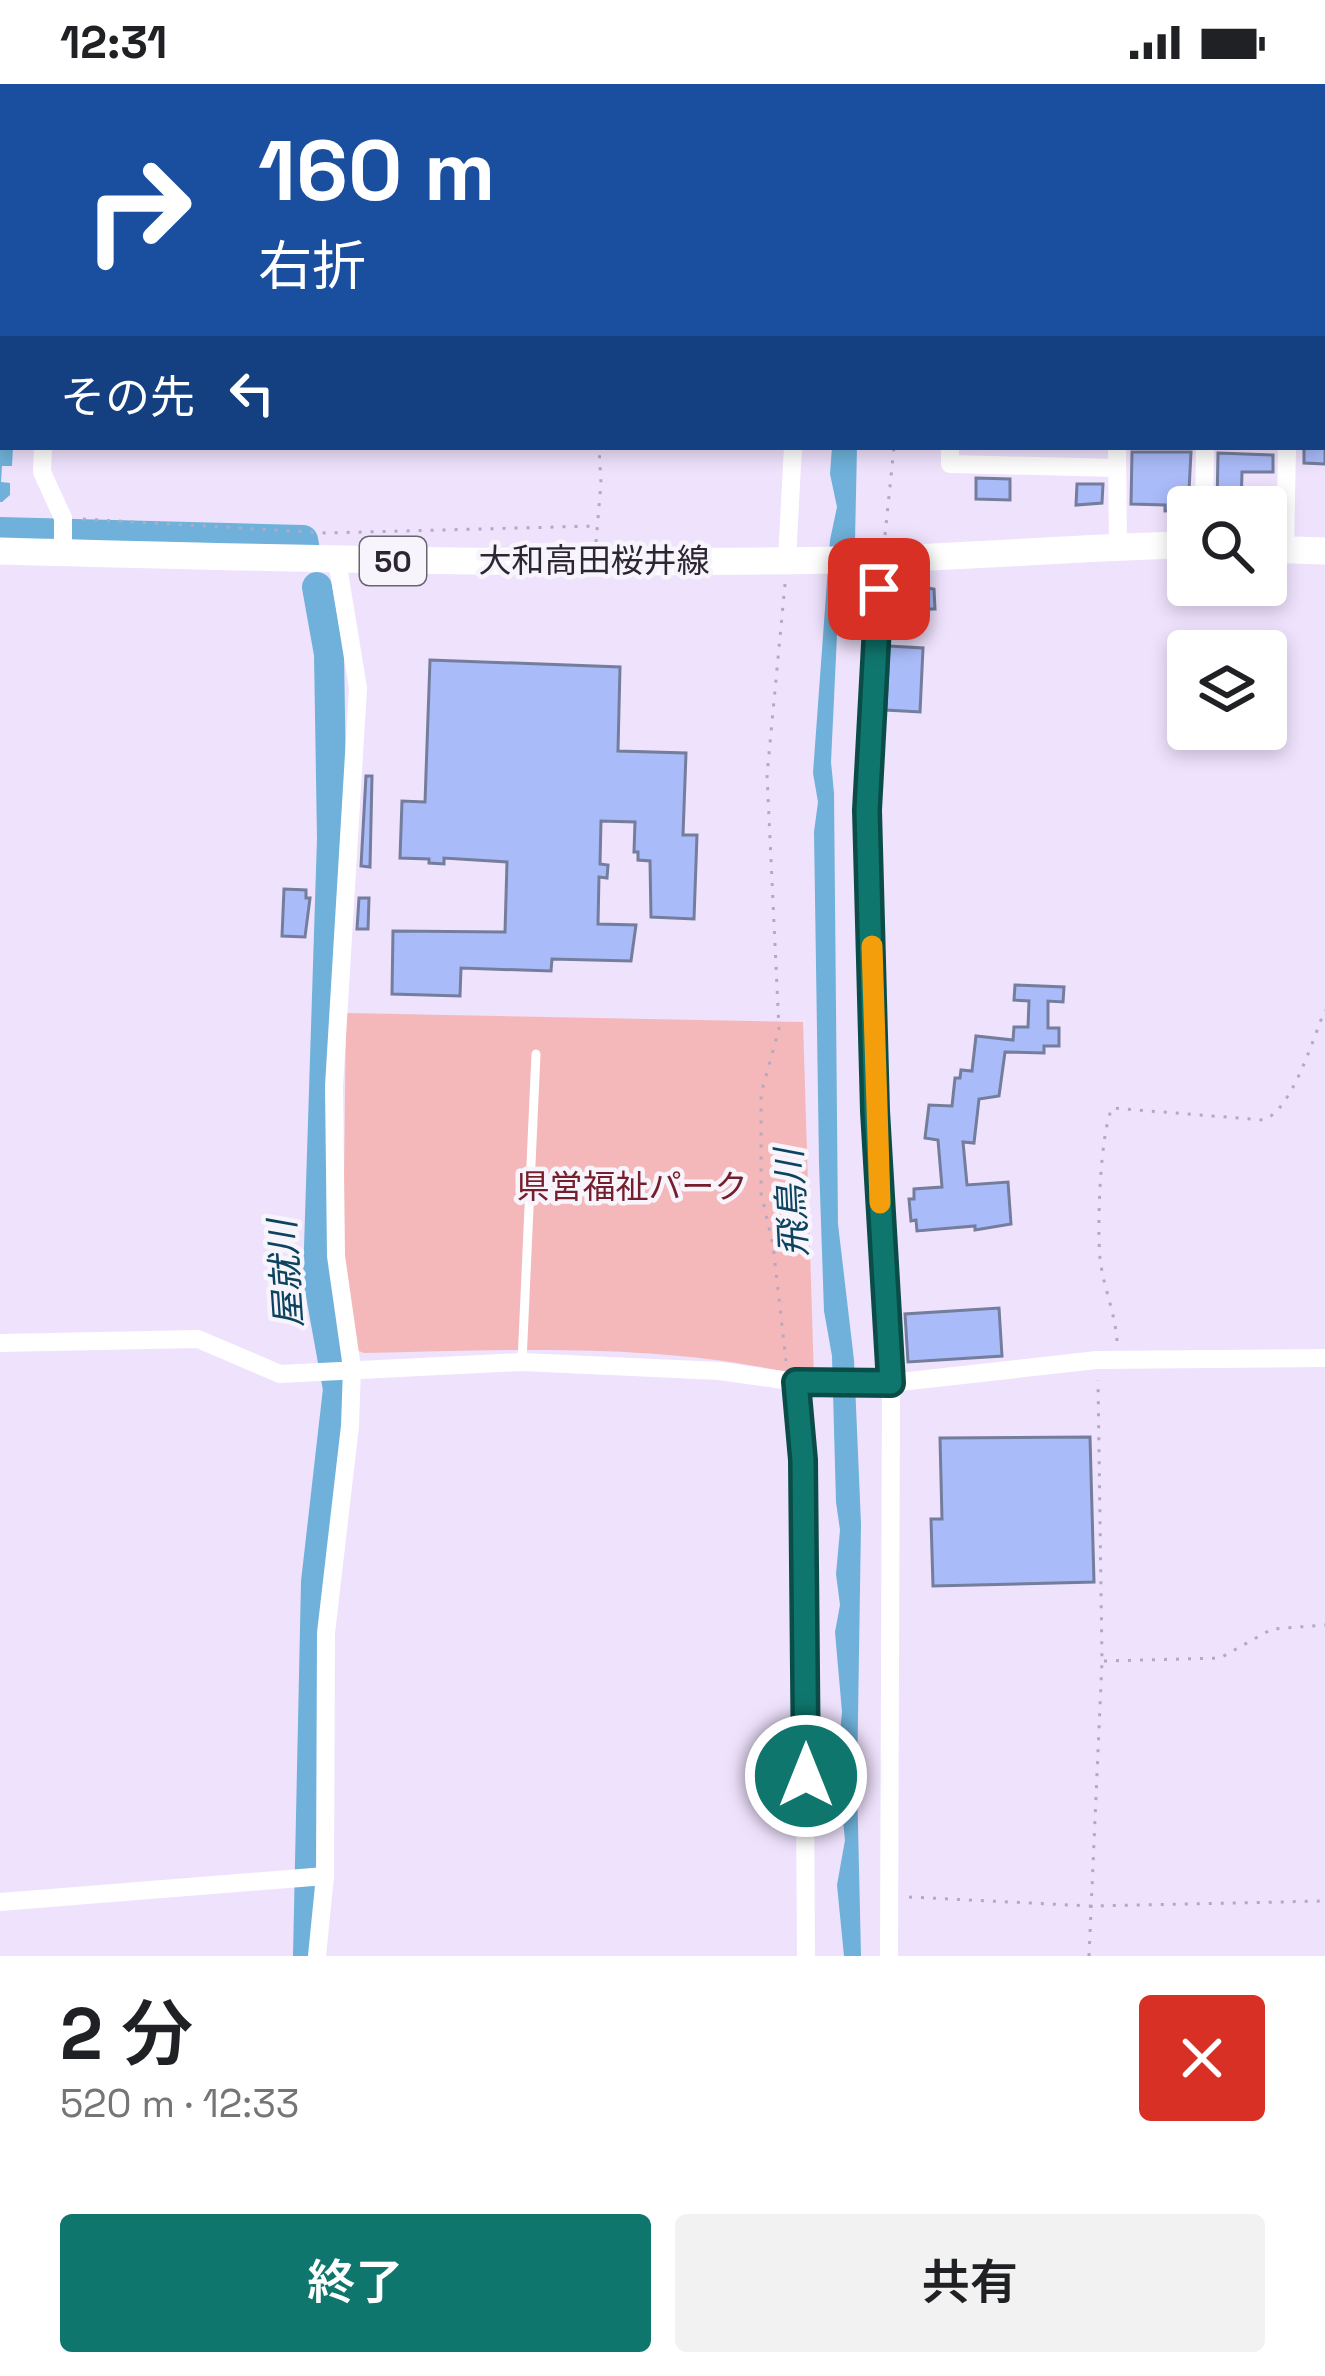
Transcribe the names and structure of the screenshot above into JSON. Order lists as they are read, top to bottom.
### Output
{
  "streets": {
    "main road": ["50", "大和高田桜井線"]
  },
  "water": ["飛鳥川", "屋就川"],
  "parks": ["県営福祉パーク"],
  "page": {
    "status": "12:31",
    "turn": ["160 m", "右折"],
    "then": "その先",
    "heading": ["2 分", "520 m · 12:33"],
    "buttons": ["終了", "共有"]
  }
}
